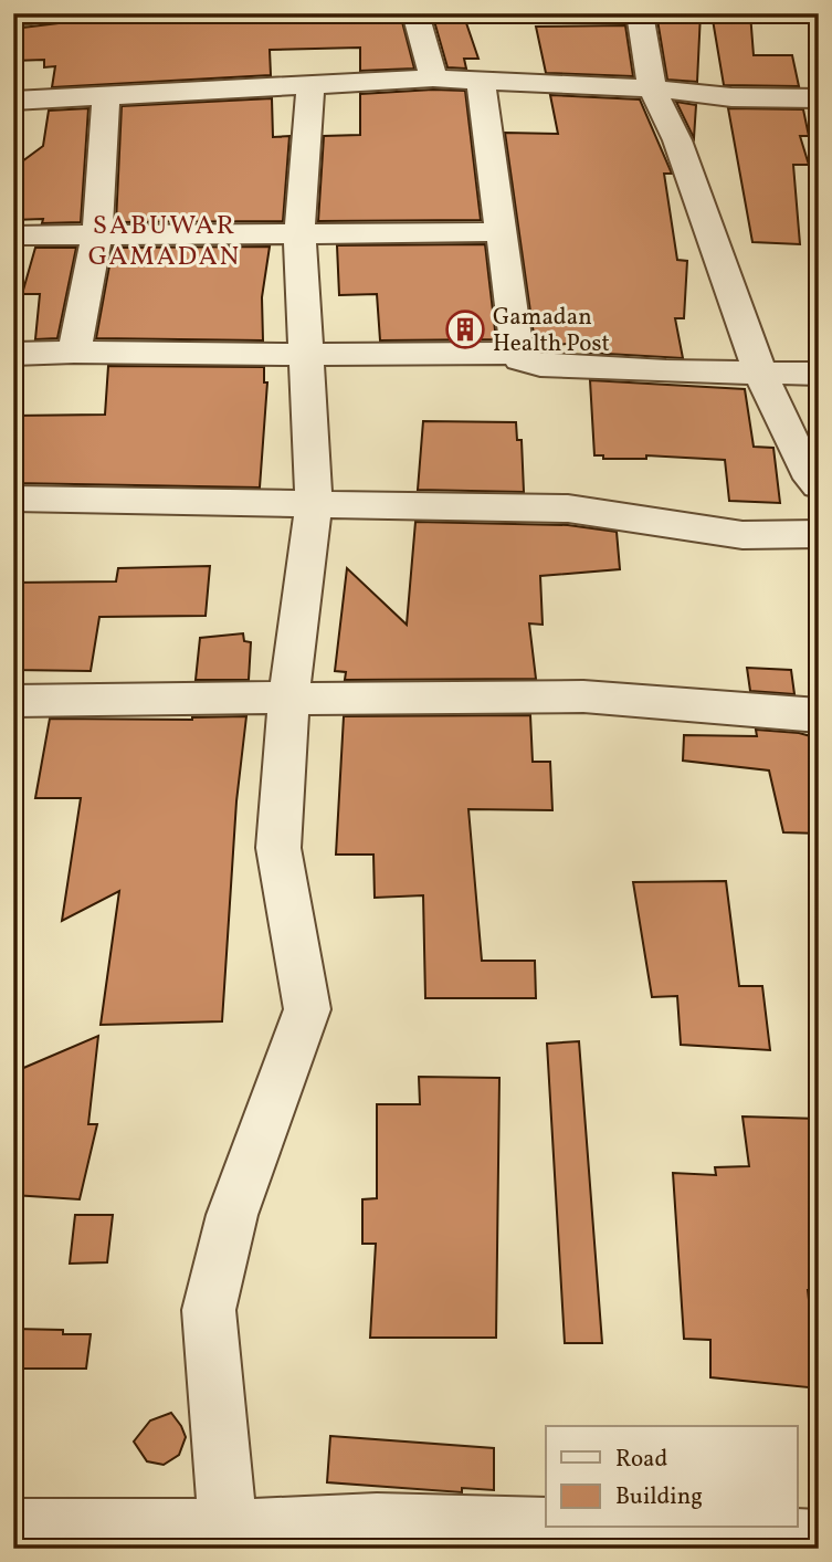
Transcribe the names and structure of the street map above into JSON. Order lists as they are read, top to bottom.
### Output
{
  "districts": ["SABUWAR GAMADAN"],
  "places": {
    "building": ["Gamadan Health Post"]
  },
  "legend": ["Road", "Building"]
}
